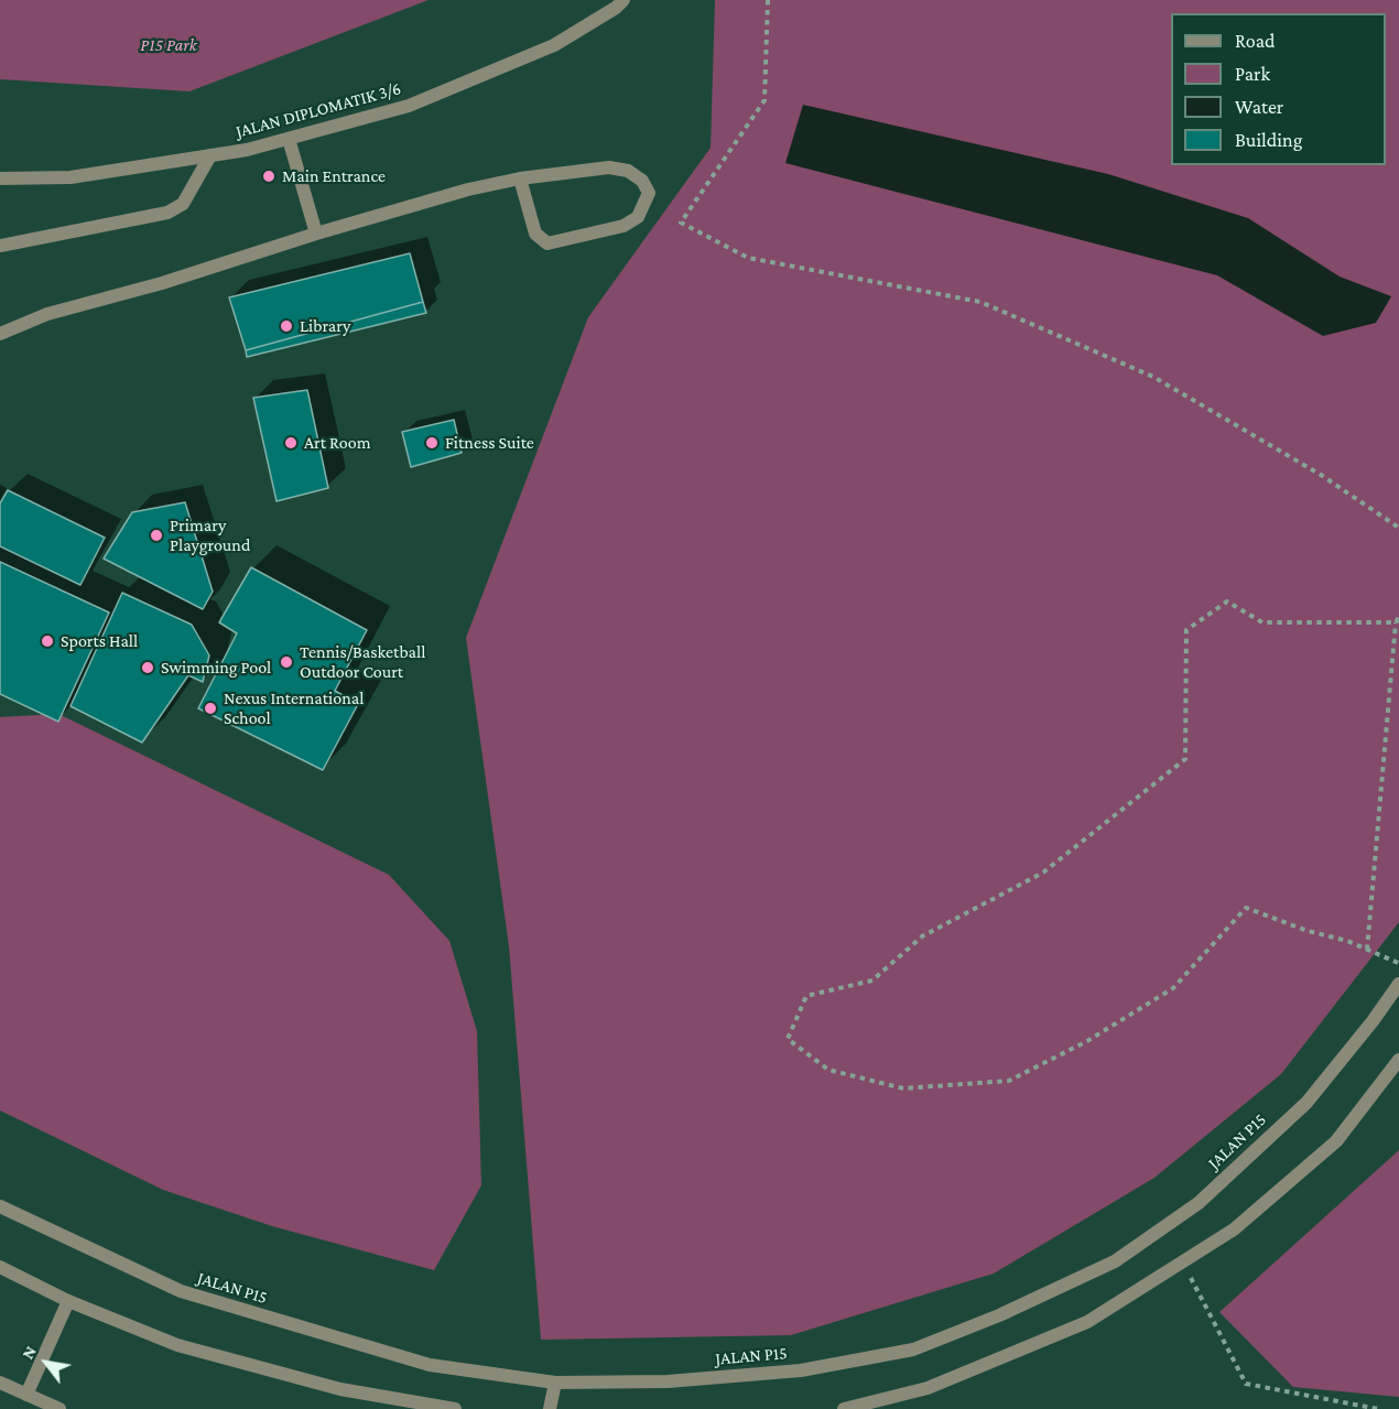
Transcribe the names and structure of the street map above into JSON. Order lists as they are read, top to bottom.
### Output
{
  "streets": {
    "street": ["JALAN DIPLOMATIK 3/6", "JALAN P15"]
  },
  "parks": ["P15 Park"],
  "places": [
    "Main Entrance",
    "Library",
    "Art Room",
    "Fitness Suite",
    "Primary Playground",
    "Sports Hall",
    "Tennis/Basketball Outdoor Court",
    "Swimming Pool",
    "Nexus International School"
  ],
  "legend": [
    "Road",
    "Park",
    "Water",
    "Building"
  ],
  "north": "top left"
}
